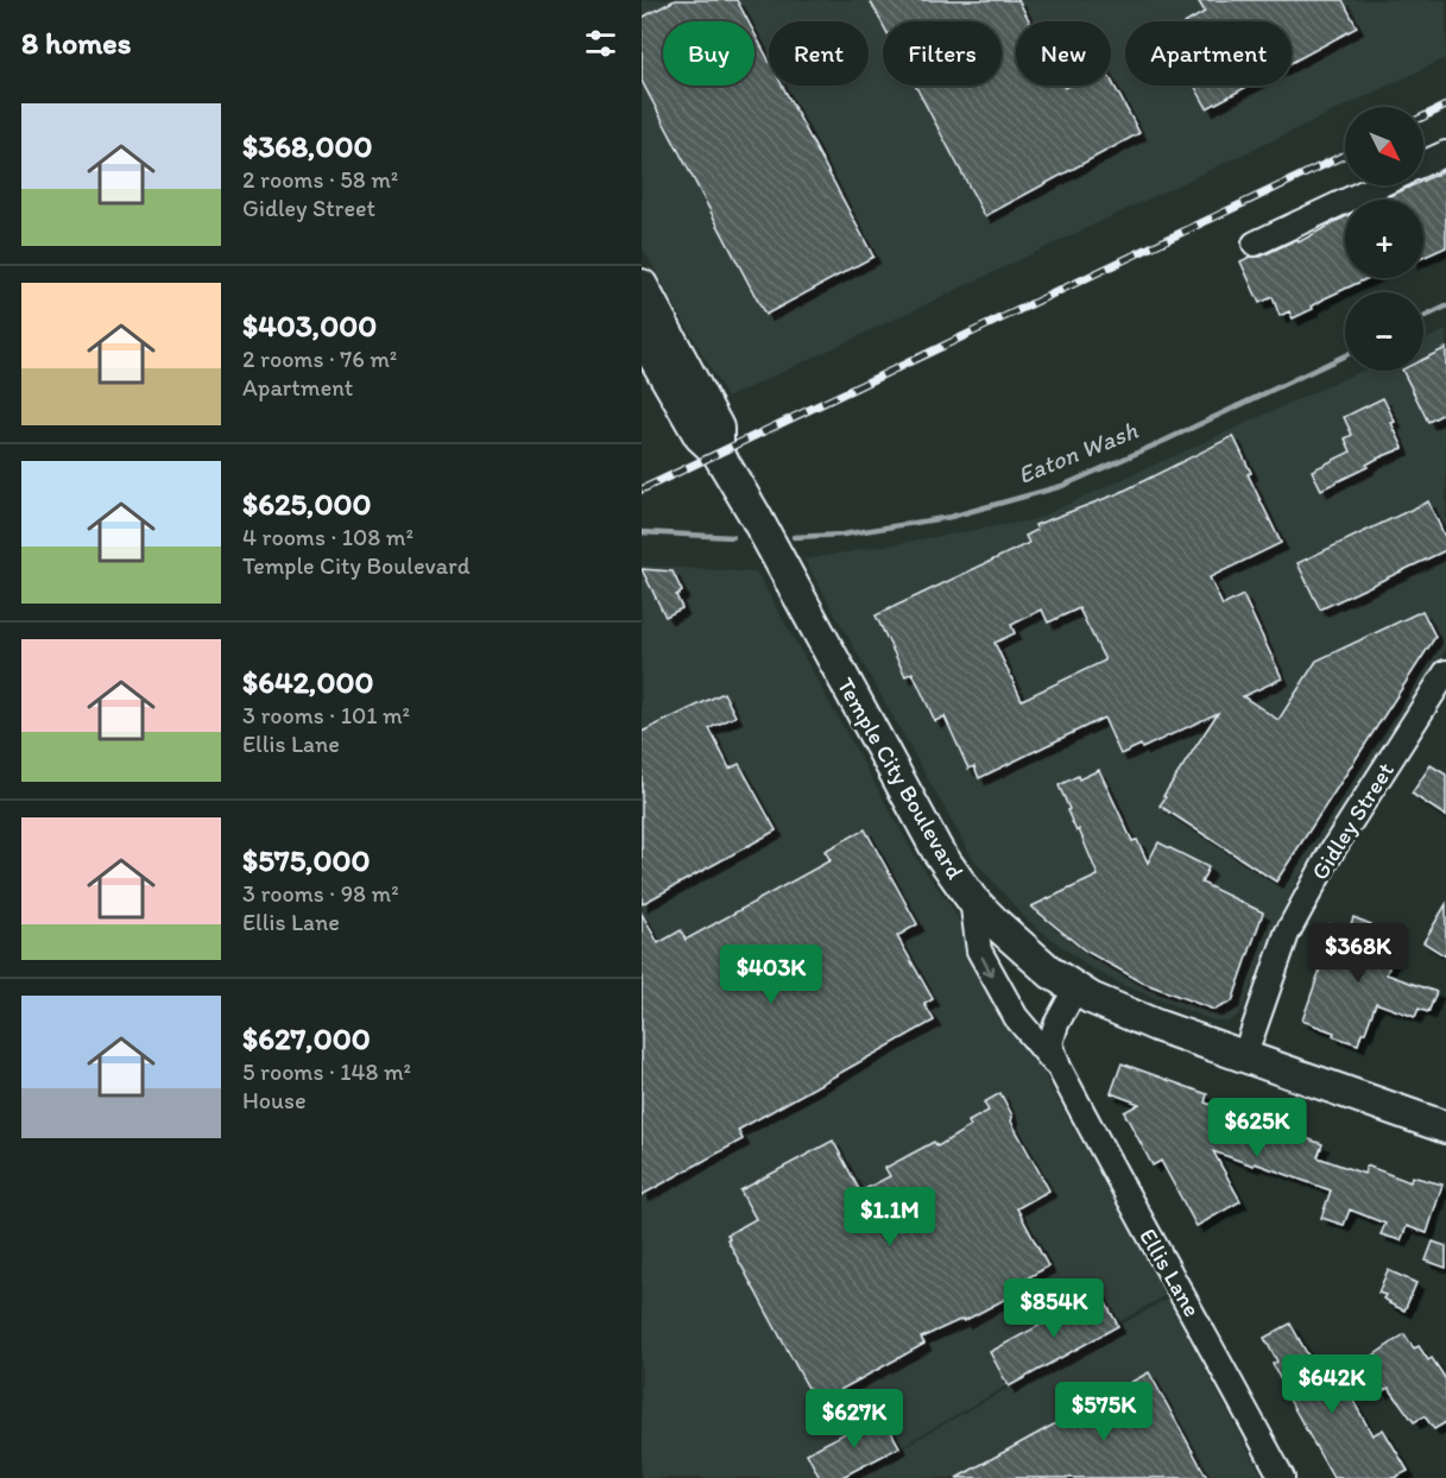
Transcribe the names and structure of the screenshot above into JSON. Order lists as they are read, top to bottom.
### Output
{
  "streets": {
    "main road": ["Temple City Boulevard"],
    "street": ["Gidley Street", "Ellis Lane"]
  },
  "crossings": [
    ["Temple City Boulevard", "Gidley Street"],
    ["Temple City Boulevard", "Ellis Lane"]
  ],
  "water": ["Eaton Wash"],
  "north": "bottom right",
  "page": {
    "heading": "8 homes",
    "chip": [
      "Buy",
      "Rent",
      "Filters",
      "New",
      "Apartment"
    ],
    "list": [
      {
        "name": "$368,000",
        "note": "2 rooms · 58 m² · Gidley Street"
      },
      {
        "name": "$403,000",
        "note": "2 rooms · 76 m² · Apartment"
      },
      {
        "name": "$625,000",
        "note": "4 rooms · 108 m² · Temple City Boulevard"
      },
      {
        "name": "$642,000",
        "note": "3 rooms · 101 m² · Ellis Lane"
      },
      {
        "name": "$575,000",
        "note": "3 rooms · 98 m² · Ellis Lane"
      },
      {
        "name": "$627,000",
        "note": "5 rooms · 148 m² · House"
      }
    ],
    "map_buttons": ["+", "−"],
    "price": [
      "$368K",
      "$403K",
      "$625K",
      "$1.1M",
      "$854K",
      "$642K",
      "$575K",
      "$627K"
    ]
  }
}
